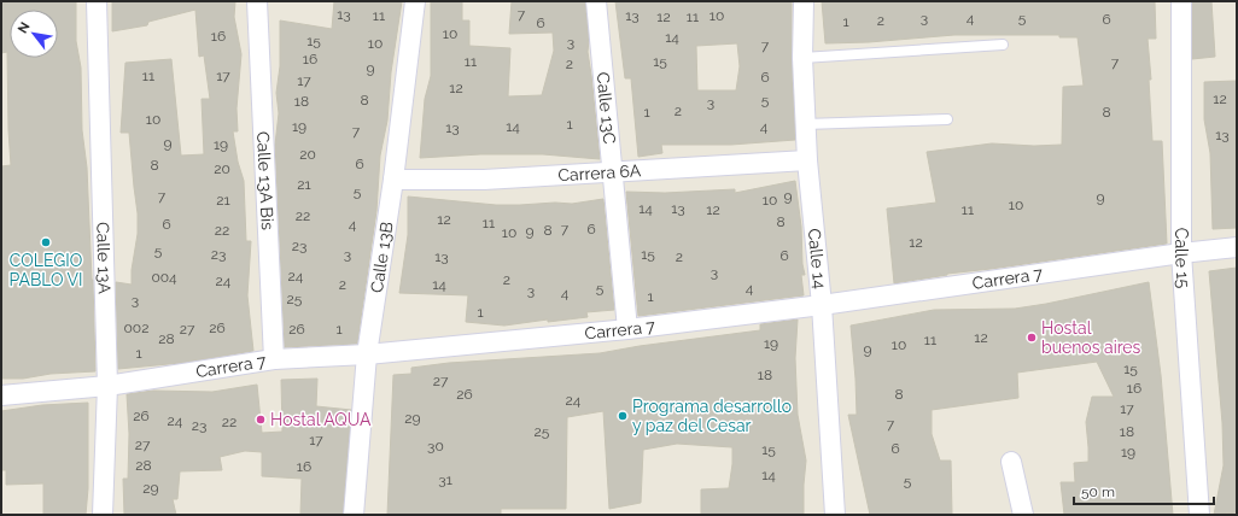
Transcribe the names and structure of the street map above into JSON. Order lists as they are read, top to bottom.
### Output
{
  "streets": {
    "street": [
      "Calle 13C",
      "Carrera 6A",
      "Calle 13A Bis",
      "Calle 13A",
      "Calle 13B",
      "Calle 14",
      "Calle 15",
      "Carrera 7"
    ]
  },
  "crossings": [
    ["Calle 13C", "Carrera 6A"],
    ["Calle 13C", "Carrera 7"],
    ["Carrera 6A", "Calle 13B"],
    ["Carrera 6A", "Calle 14"],
    ["Calle 13A Bis", "Carrera 7"],
    ["Calle 13A", "Carrera 7"],
    ["Calle 13B", "Carrera 7"],
    ["Calle 14", "Carrera 7"],
    ["Calle 15", "Carrera 7"]
  ],
  "places": [
    "COLEGIO PABLO VI",
    "Hostal buenos aires",
    "Programa desarrollo y paz del Cesar",
    "Hostal AQUA"
  ],
  "house_numbers": [
    "13",
    "7",
    "11",
    "13",
    "10",
    "12",
    "11",
    "3",
    "4",
    "5",
    "6",
    "2",
    "1",
    "6",
    "10",
    "16",
    "14",
    "15",
    "3",
    "10",
    "7",
    "16",
    "11",
    "15",
    "7",
    "2",
    "9",
    "11",
    "17",
    "6",
    "17",
    "12",
    "12",
    "8",
    "5",
    "18",
    "3",
    "2",
    "1",
    "8",
    "10",
    "1",
    "19",
    "14",
    "4",
    "13",
    "7",
    "13",
    "9",
    "19",
    "20",
    "6",
    "8",
    "20",
    "21",
    "5",
    "7",
    "9",
    "9",
    "21",
    "10",
    "10",
    "14",
    "13",
    "12",
    "11",
    "22",
    "12",
    "8",
    "11",
    "6",
    "4",
    "7",
    "6",
    "22",
    "8",
    "9",
    "10",
    "12",
    "23",
    "5",
    "23",
    "3",
    "15",
    "6",
    "13",
    "2",
    "3",
    "24",
    "004",
    "2",
    "24",
    "2",
    "14",
    "5",
    "4",
    "3",
    "4",
    "1",
    "25",
    "3",
    "1",
    "002",
    "26",
    "27",
    "26",
    "1",
    "12",
    "28",
    "11",
    "19",
    "10",
    "9",
    "1",
    "15",
    "18",
    "27",
    "16",
    "26",
    "8",
    "24",
    "17",
    "26",
    "29",
    "24",
    "22",
    "7",
    "23",
    "25",
    "18",
    "17",
    "27",
    "30",
    "6",
    "15",
    "19",
    "28",
    "16",
    "14",
    "31",
    "5",
    "29"
  ],
  "scale_bar": "50 m",
  "north": "top left"
}
